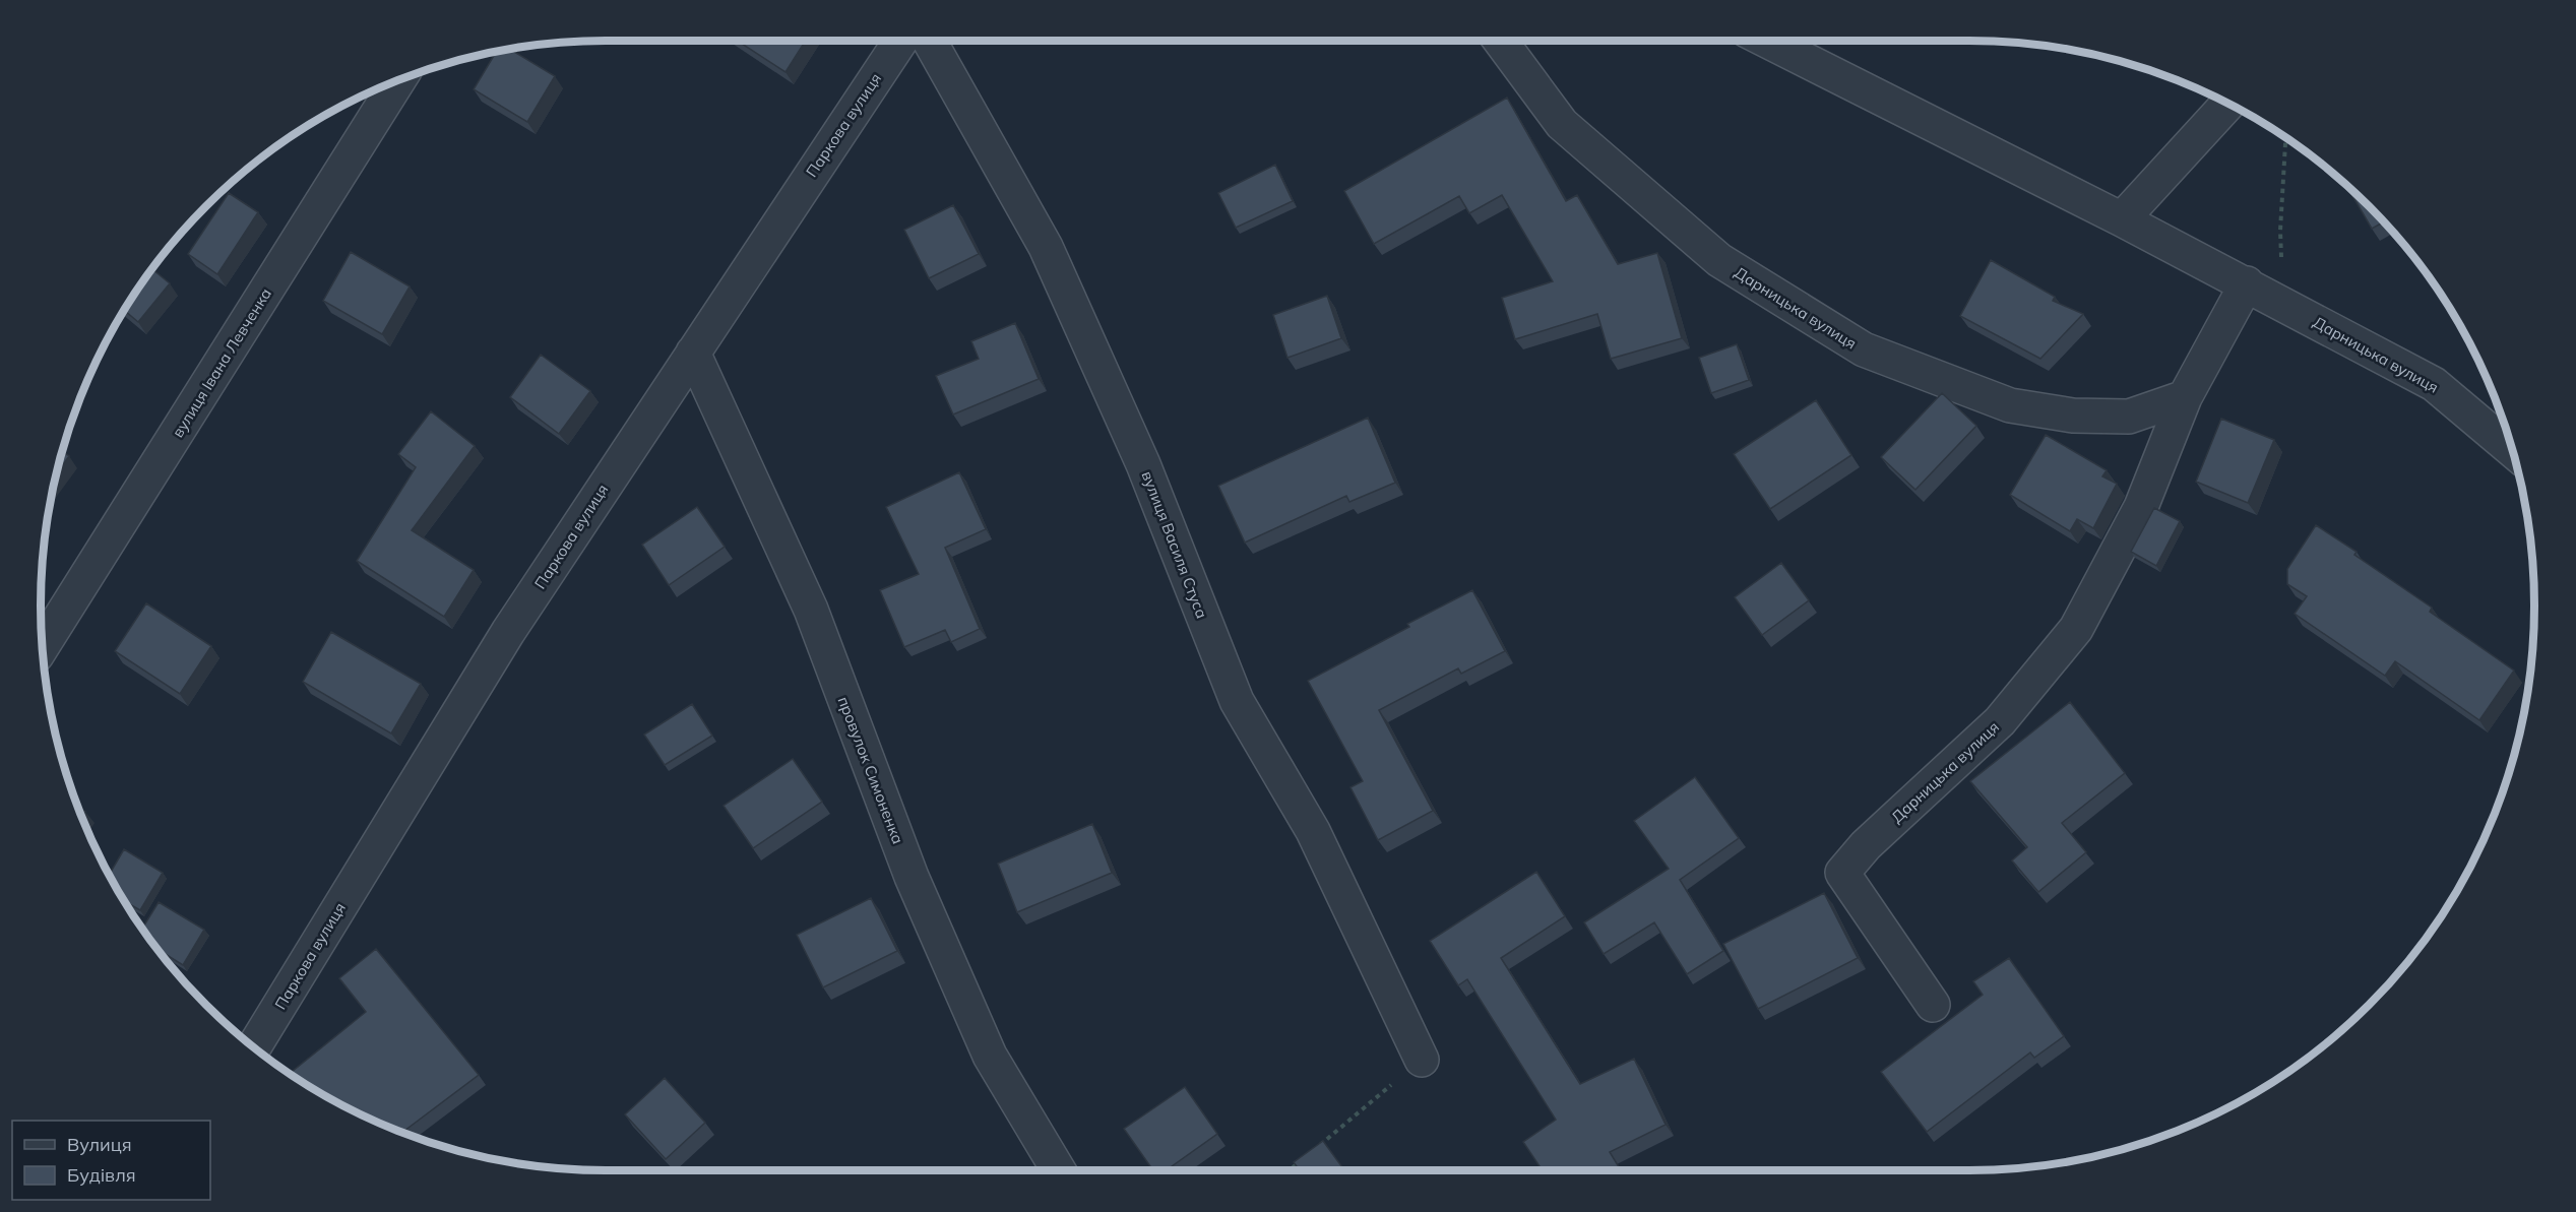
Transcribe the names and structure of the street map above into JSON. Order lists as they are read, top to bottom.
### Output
{
  "streets": {
    "street": [
      "Паркова вулиця",
      "Дарницька вулиця",
      "вулиця Івана Левченка",
      "вулиця Василя Стуса",
      "провулок Симоненка"
    ]
  },
  "crossings": [
    ["Паркова вулиця", "провулок Симоненка"]
  ],
  "legend": ["Вулиця", "Будівля"]
}
